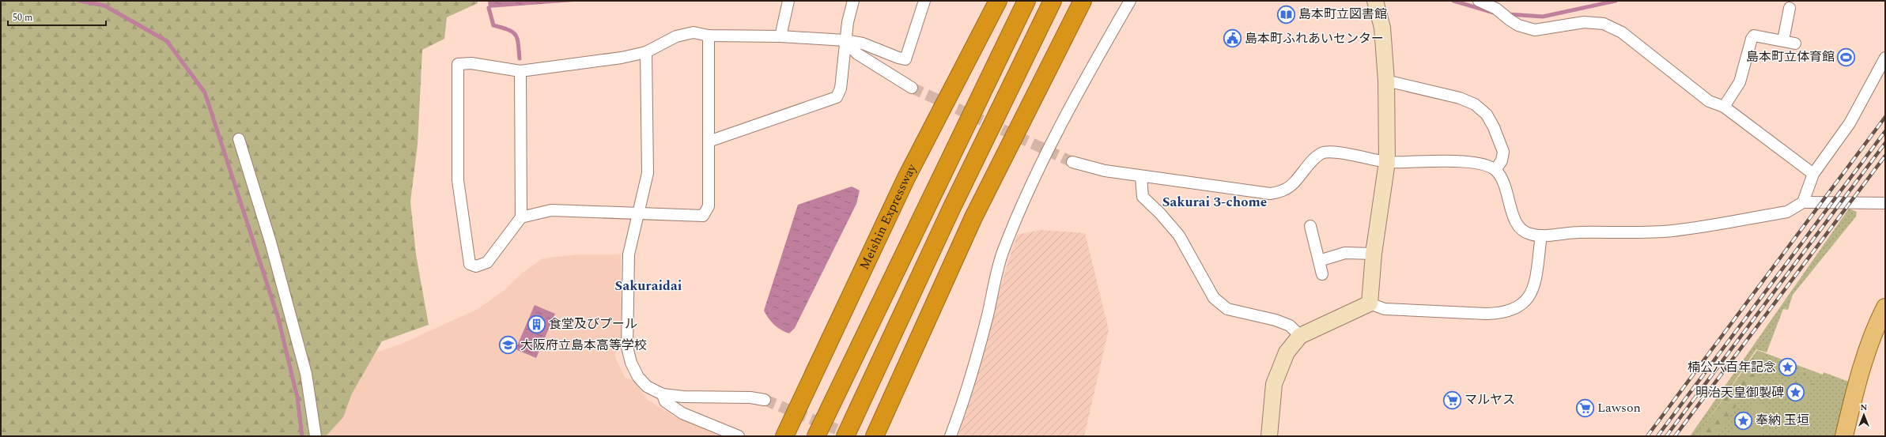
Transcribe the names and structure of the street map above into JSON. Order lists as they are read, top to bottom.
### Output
{
  "streets": {
    "highway": ["Meishin Expressway"]
  },
  "districts": ["Sakurai 3-chome", "Sakuraidai"],
  "places": {
    "library": ["島本町立図書館"],
    "public building": ["島本町ふれあいセンター"],
    "sports": ["島本町立体育館"],
    "building": ["食堂及びプール"],
    "school or university": ["大阪府立島本高等学校"],
    "place": ["楠公六百年記念", "明治天皇御製碑", "奉納 玉垣"],
    "supermarket": ["マルヤス", "Lawson"]
  },
  "scale_bar": "50 m",
  "north": "top"
}
